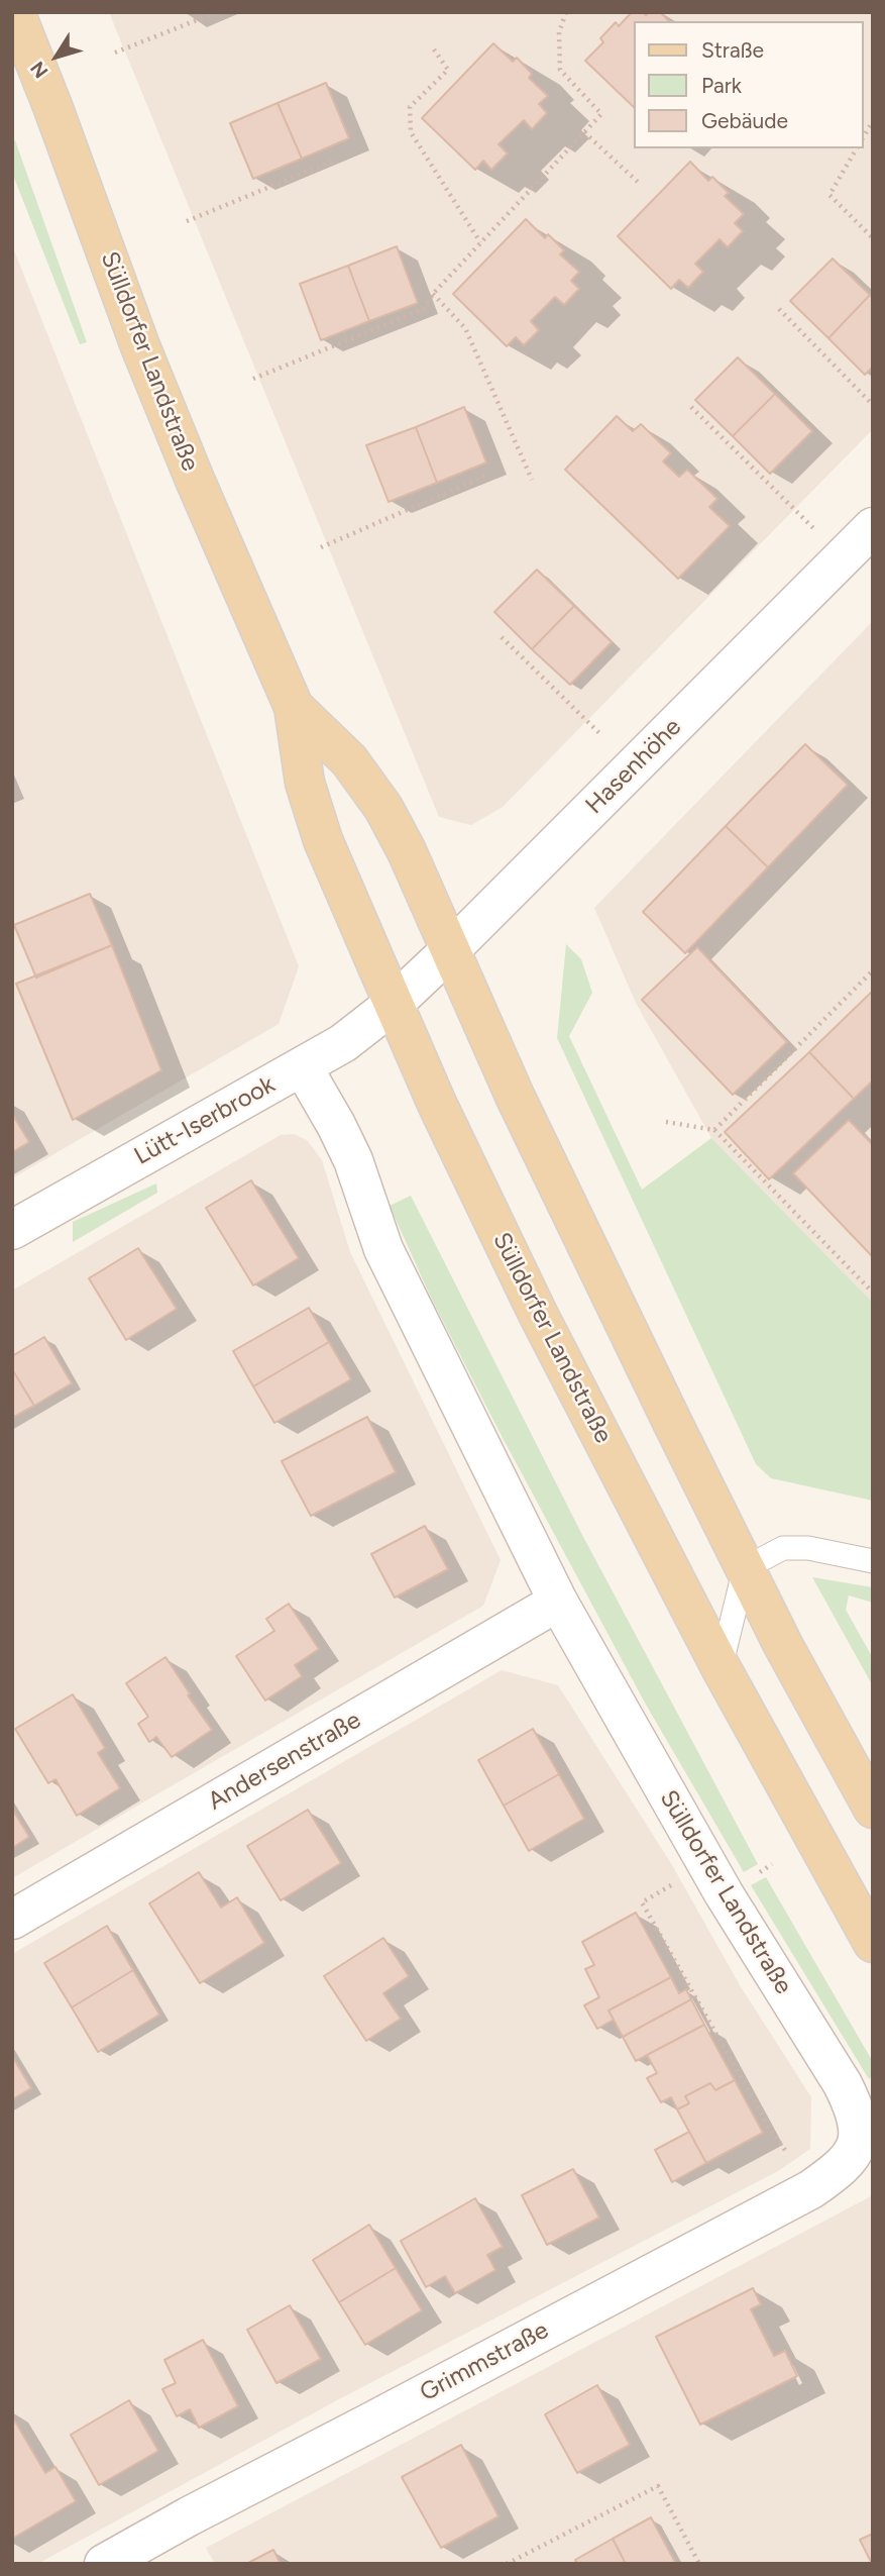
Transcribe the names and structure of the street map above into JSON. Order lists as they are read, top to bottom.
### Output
{
  "streets": {
    "main road": ["Sülldorfer Landstraße"],
    "street": [
      "Hasenhöhe",
      "Lütt-Iserbrook",
      "Andersenstraße",
      "Grimmstraße"
    ]
  },
  "crossings": [
    ["Sülldorfer Landstraße", "Hasenhöhe"],
    ["Sülldorfer Landstraße", "Lütt-Iserbrook"],
    ["Sülldorfer Landstraße", "Andersenstraße"],
    ["Sülldorfer Landstraße", "Grimmstraße"],
    ["Hasenhöhe", "Lütt-Iserbrook"]
  ],
  "legend": ["Straße", "Park", "Gebäude"],
  "north": "bottom left"
}
